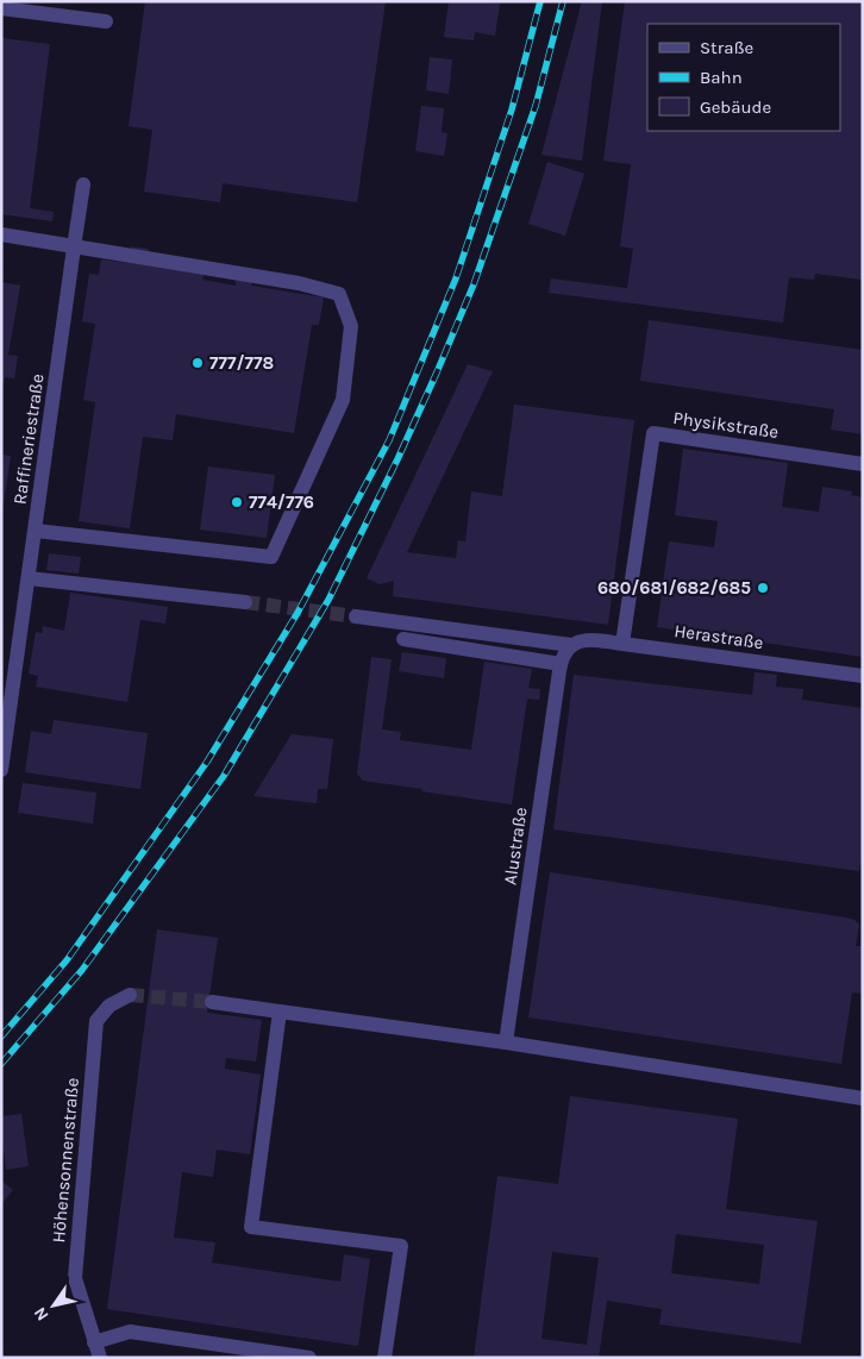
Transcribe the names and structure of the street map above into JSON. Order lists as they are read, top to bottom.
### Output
{
  "streets": {
    "lane": [
      "Physikstraße",
      "Raffineriestraße",
      "Herastraße",
      "Alustraße",
      "Höhensonnenstraße"
    ]
  },
  "crossings": [
    ["Physikstraße", "Herastraße"],
    ["Herastraße", "Alustraße"]
  ],
  "places": ["777/778", "774/776", "680/681/682/685"],
  "legend": ["Straße", "Bahn", "Gebäude"],
  "north": "bottom left"
}
